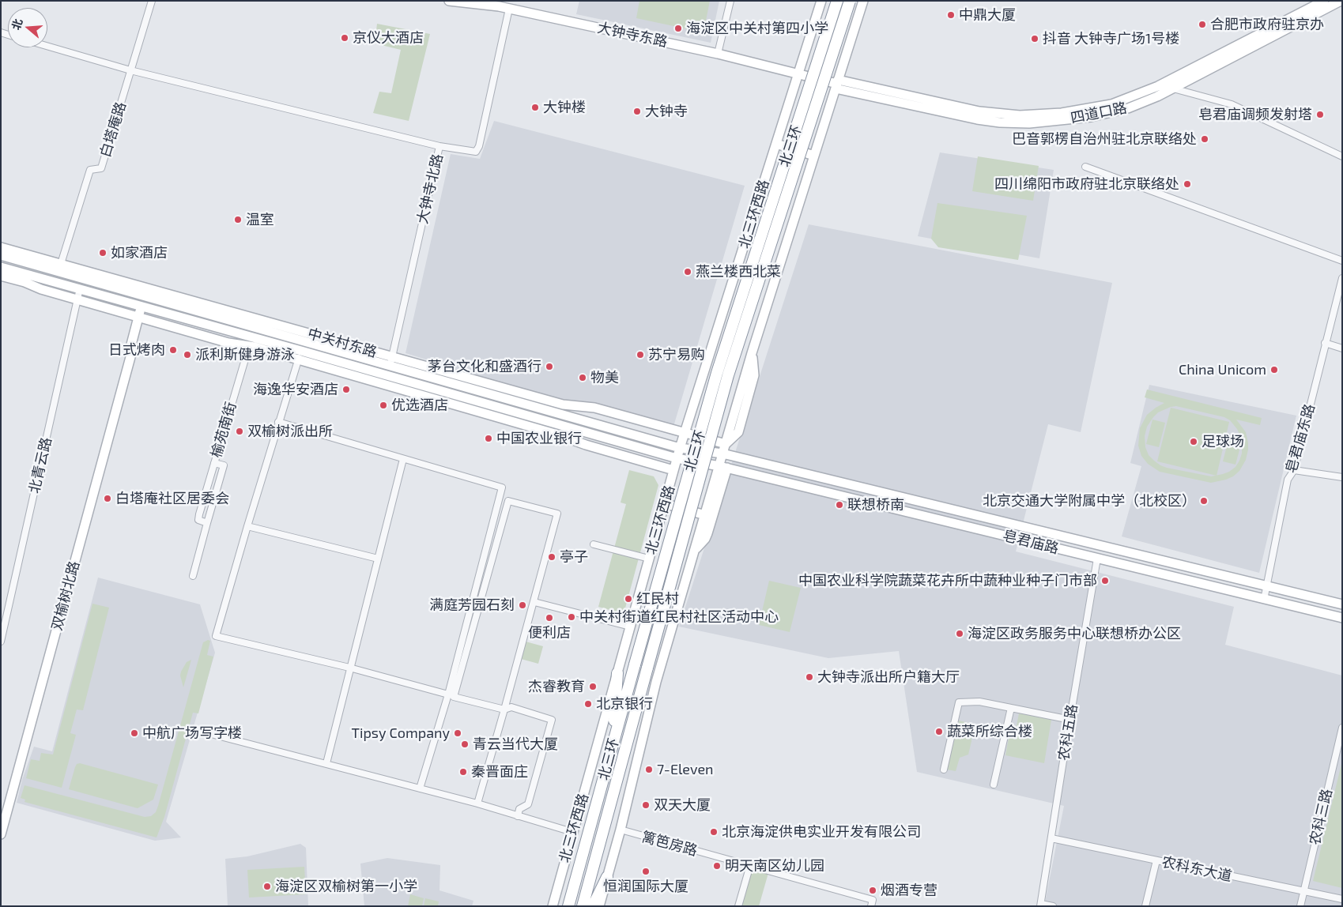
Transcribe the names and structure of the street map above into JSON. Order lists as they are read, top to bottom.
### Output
{
  "streets": {
    "highway": ["北三环"],
    "street": [
      "大钟寺东路",
      "四道口路",
      "白塔庵路",
      "大钟寺北路",
      "北三环西路",
      "中关村东路",
      "榆苑南街",
      "皂君庙东路",
      "北青云路",
      "皂君庙路",
      "双榆树北路",
      "农科五路",
      "农科三路",
      "篱笆房路",
      "农科东大道"
    ]
  },
  "crossings": [
    ["大钟寺东路", "四道口路"],
    ["大钟寺东路", "大钟寺北路"],
    ["大钟寺东路", "北三环西路"],
    ["白塔庵路", "中关村东路"],
    ["大钟寺北路", "中关村东路"],
    ["北三环西路", "中关村东路"],
    ["中关村东路", "榆苑南街"],
    ["中关村东路", "北青云路"],
    ["中关村东路", "皂君庙路"],
    ["中关村东路", "双榆树北路"],
    ["皂君庙东路", "皂君庙路"],
    ["皂君庙路", "农科五路"],
    ["农科五路", "农科东大道"],
    ["农科三路", "农科东大道"]
  ],
  "places": [
    "中鼎大厦",
    "合肥市政府驻京办",
    "海淀区中关村第四小学",
    "京仪大酒店",
    "抖音 大钟寺广场1号楼",
    "大钟楼",
    "大钟寺",
    "皂君庙调频发射塔",
    "巴音郭楞自治州驻北京联络处",
    "四川绵阳市政府驻北京联络处",
    "温室",
    "如家酒店",
    "燕兰楼西北菜",
    "日式烤肉",
    "派利斯健身游泳",
    "苏宁易购",
    "茅台文化和盛酒行",
    "China Unicom",
    "物美",
    "海逸华安酒店",
    "优选酒店",
    "双榆树派出所",
    "中国农业银行",
    "足球场",
    "白塔庵社区居委会",
    "北京交通大学附属中学（北校区）",
    "联想桥南",
    "亭子",
    "中国农业科学院蔬菜花卉所中蔬种业种子门市部",
    "红民村",
    "满庭芳园石刻",
    "中关村街道红民村社区活动中心",
    "便利店",
    "海淀区政务服务中心联想桥办公区",
    "大钟寺派出所户籍大厅",
    "杰睿教育",
    "北京银行",
    "蔬菜所综合楼",
    "中航广场写字楼",
    "Tipsy Company",
    "青云当代大厦",
    "7-Eleven",
    "秦晋面庄",
    "双天大厦",
    "北京海淀供电实业开发有限公司",
    "明天南区幼儿园",
    "恒润国际大厦",
    "海淀区双榆树第一小学",
    "烟酒专营"
  ],
  "north": "left"
}
